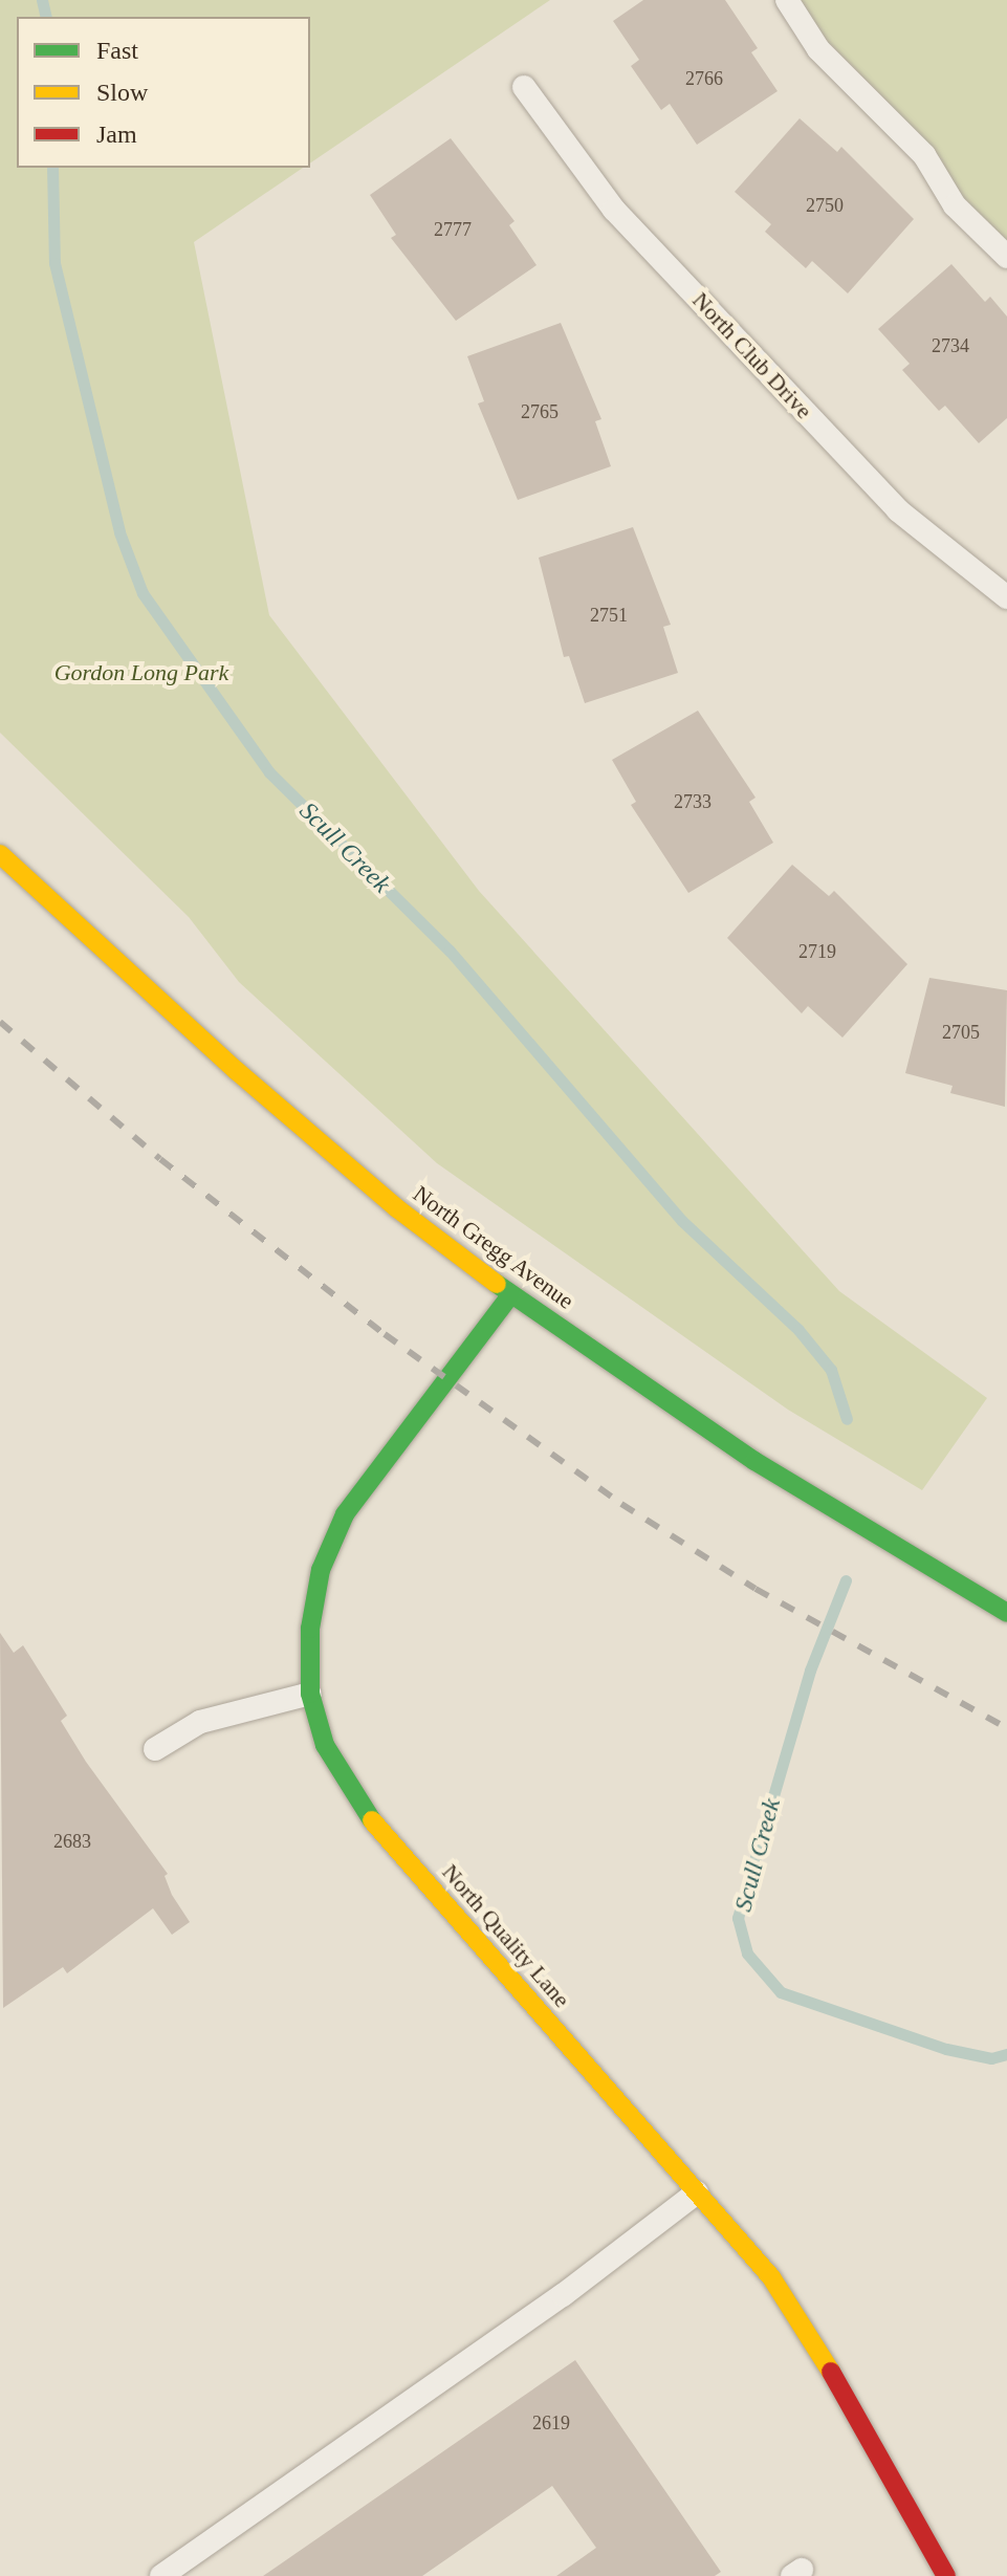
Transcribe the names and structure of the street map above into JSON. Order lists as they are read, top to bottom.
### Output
{
  "streets": {
    "street": ["North Gregg Avenue", "North Quality Lane"],
    "lane": ["North Club Drive"]
  },
  "crossings": [
    ["North Gregg Avenue", "North Quality Lane"]
  ],
  "water": ["Scull Creek"],
  "parks": ["Gordon Long Park"],
  "house_numbers": [
    "2766",
    "2750",
    "2777",
    "2734",
    "2765",
    "2751",
    "2733",
    "2719",
    "2705",
    "2683",
    "2619"
  ],
  "legend": ["Fast", "Slow", "Jam"]
}
